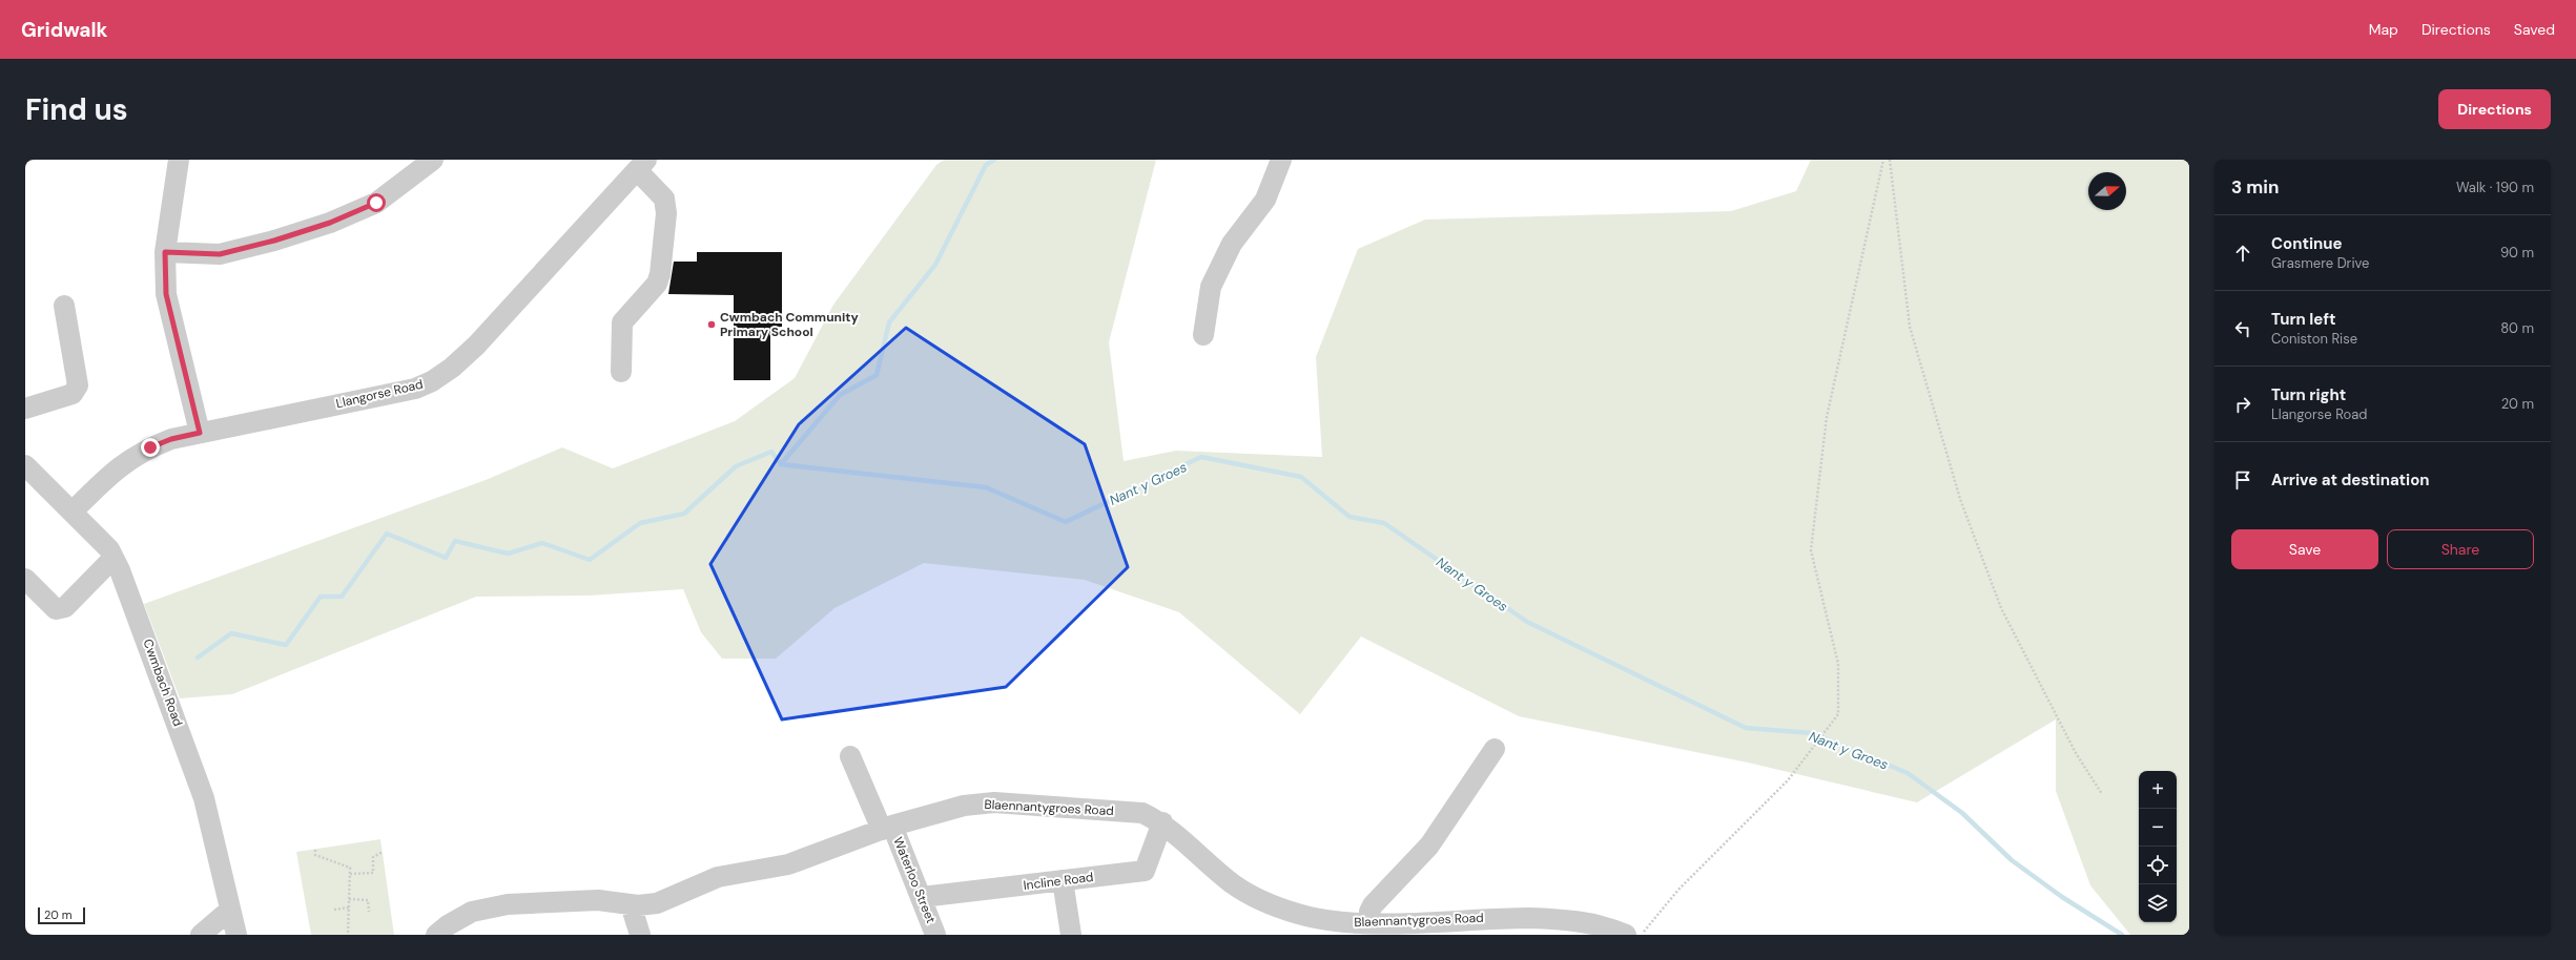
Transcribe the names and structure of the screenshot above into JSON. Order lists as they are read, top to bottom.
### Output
{
  "streets": {
    "street": [
      "Llangorse Road",
      "Cwmbach Road",
      "Blaennantygroes Road",
      "Waterloo Street",
      "Incline Road"
    ]
  },
  "crossings": [
    ["Llangorse Road", "Cwmbach Road"],
    ["Blaennantygroes Road", "Waterloo Street"],
    ["Blaennantygroes Road", "Incline Road"],
    ["Waterloo Street", "Incline Road"]
  ],
  "water": ["Nant y Groes"],
  "places": ["Cwmbach Community Primary School"],
  "scale_bar": "20 m",
  "north": "right",
  "page": {
    "header": "Gridwalk",
    "nav": ["Map", "Directions", "Saved"],
    "buttons": [
      "Directions",
      ["Save", "Share"]
    ],
    "title": "Find us",
    "heading": ["3 min", "Walk · 190 m"],
    "list": [
      ["Continue", "Grasmere Drive", "90 m"],
      ["Turn left", "Coniston Rise", "80 m"],
      ["Turn right", "Llangorse Road", "20 m"],
      "Arrive at destination"
    ],
    "map_buttons": ["+", "−"],
    "scale": "20 m"
  }
}
